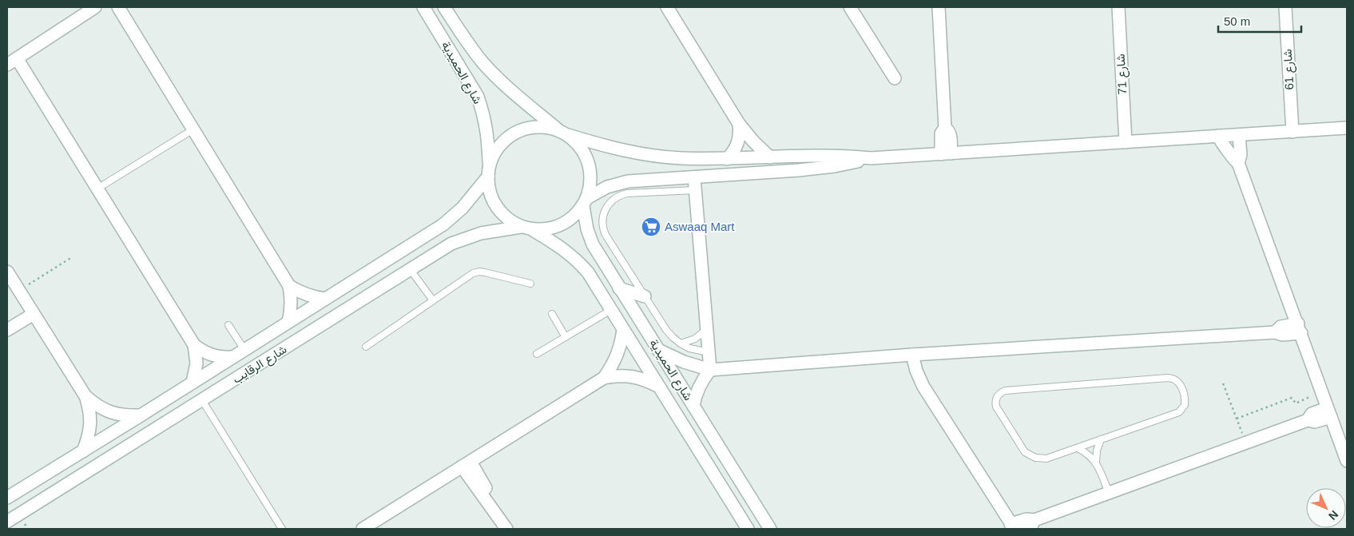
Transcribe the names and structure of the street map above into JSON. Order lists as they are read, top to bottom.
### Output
{
  "streets": {
    "street": [
      "شارع 61",
      "شارع الحميدية",
      "شارع 71",
      "شارع الرقايب"
    ]
  },
  "crossings": [
    ["شارع الحميدية", "شارع الرقايب"]
  ],
  "places": {
    "supermarket": ["Aswaaq Mart"]
  },
  "scale_bar": "50 m",
  "north": "bottom right"
}
